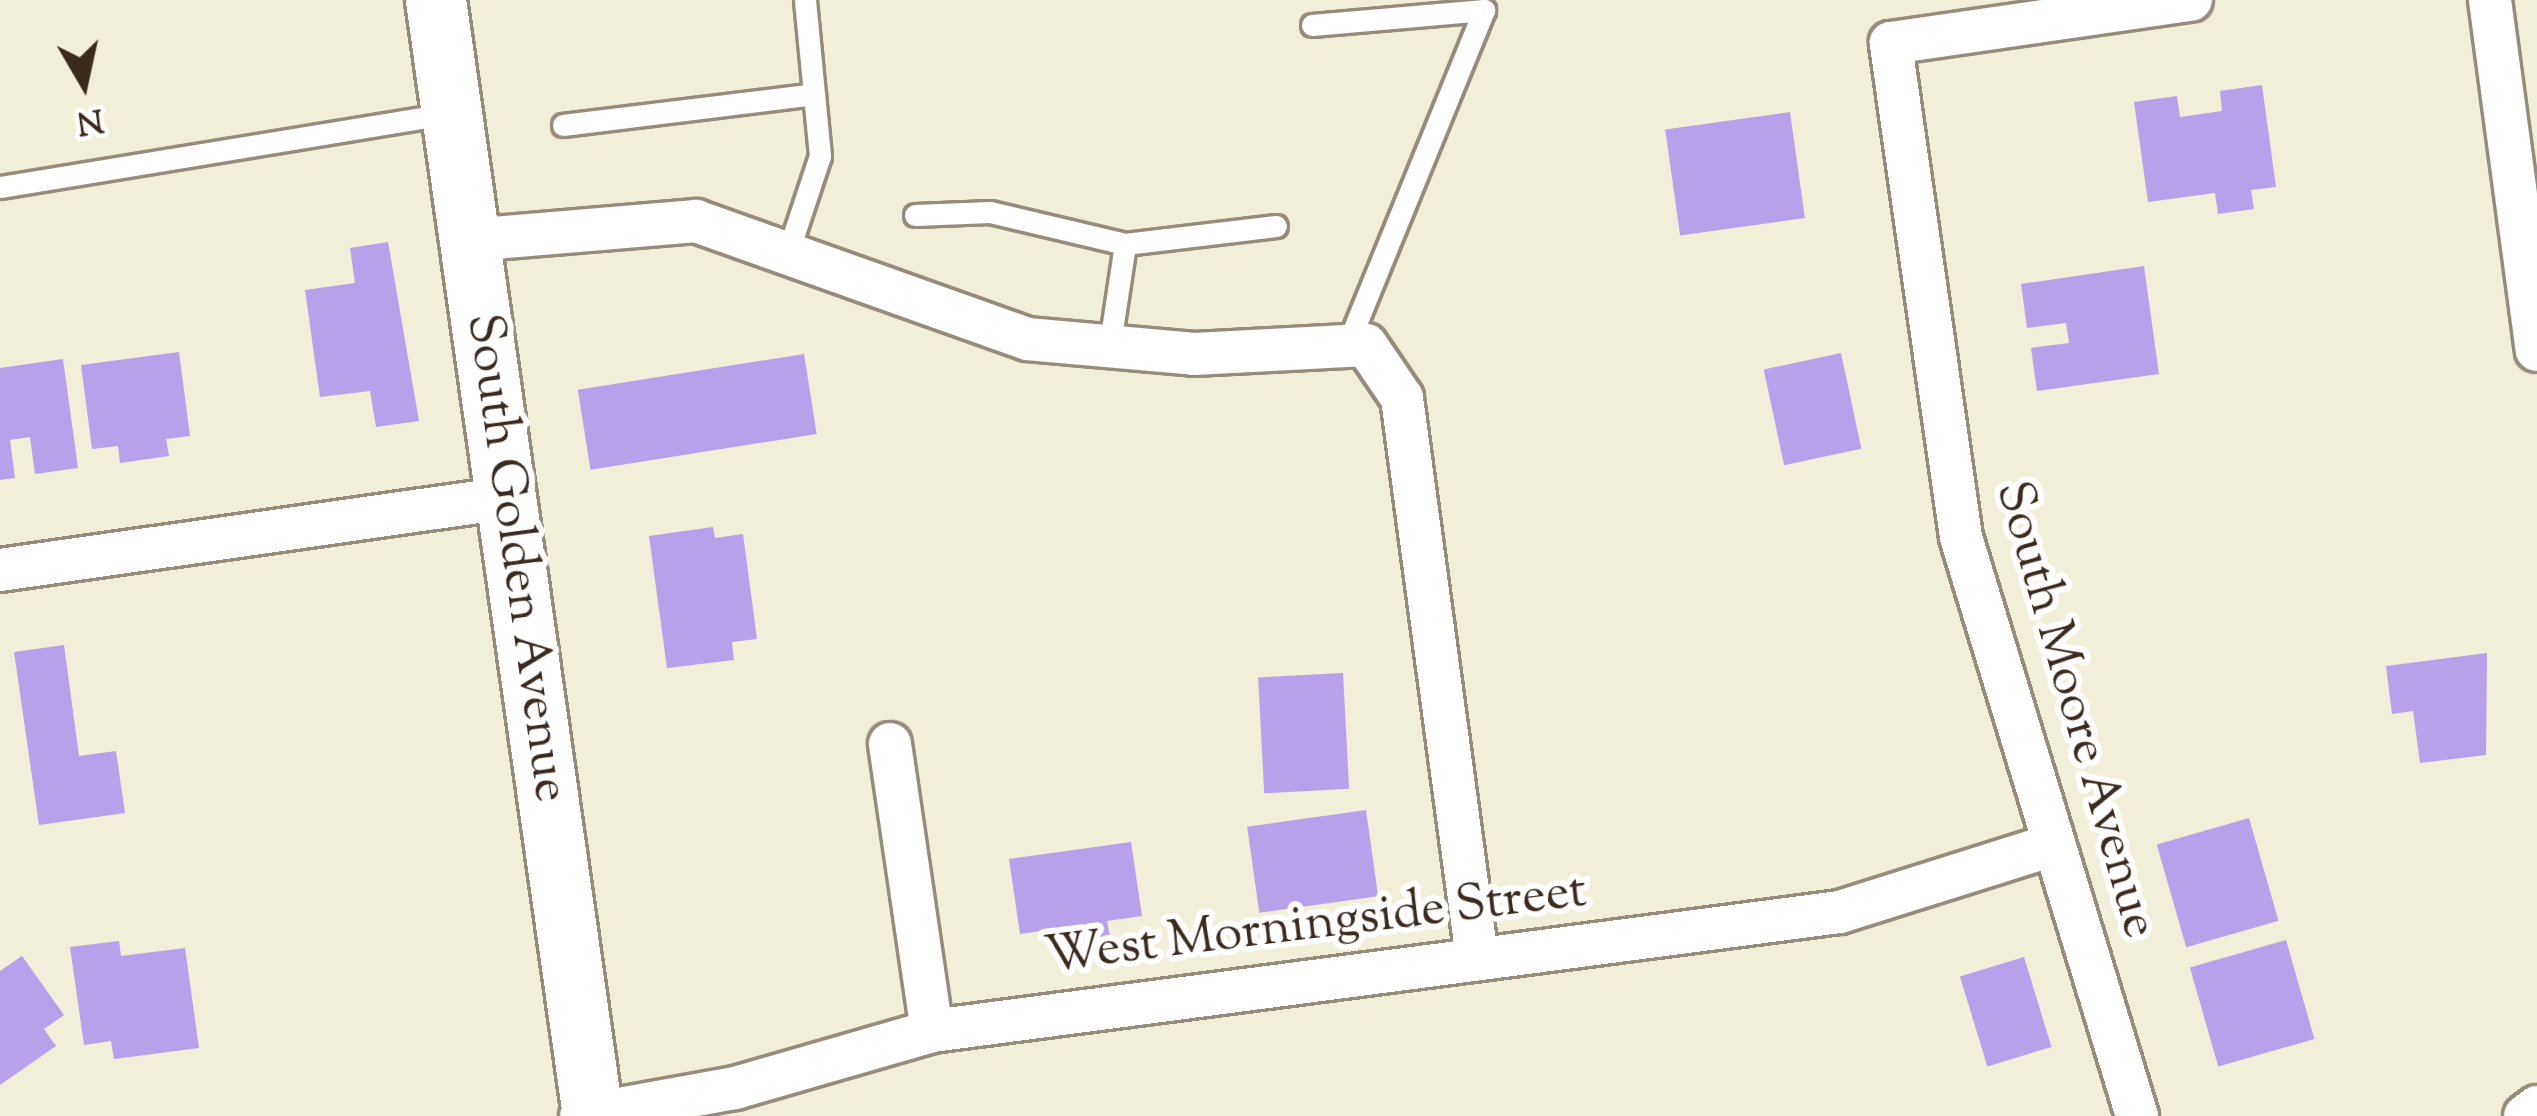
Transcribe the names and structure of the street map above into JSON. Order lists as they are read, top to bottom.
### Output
{
  "streets": {
    "street": ["South Golden Avenue", "South Moore Avenue", "West Morningside Street"]
  },
  "crossings": [
    ["South Golden Avenue", "West Morningside Street"],
    ["South Moore Avenue", "West Morningside Street"]
  ],
  "north": "bottom"
}
